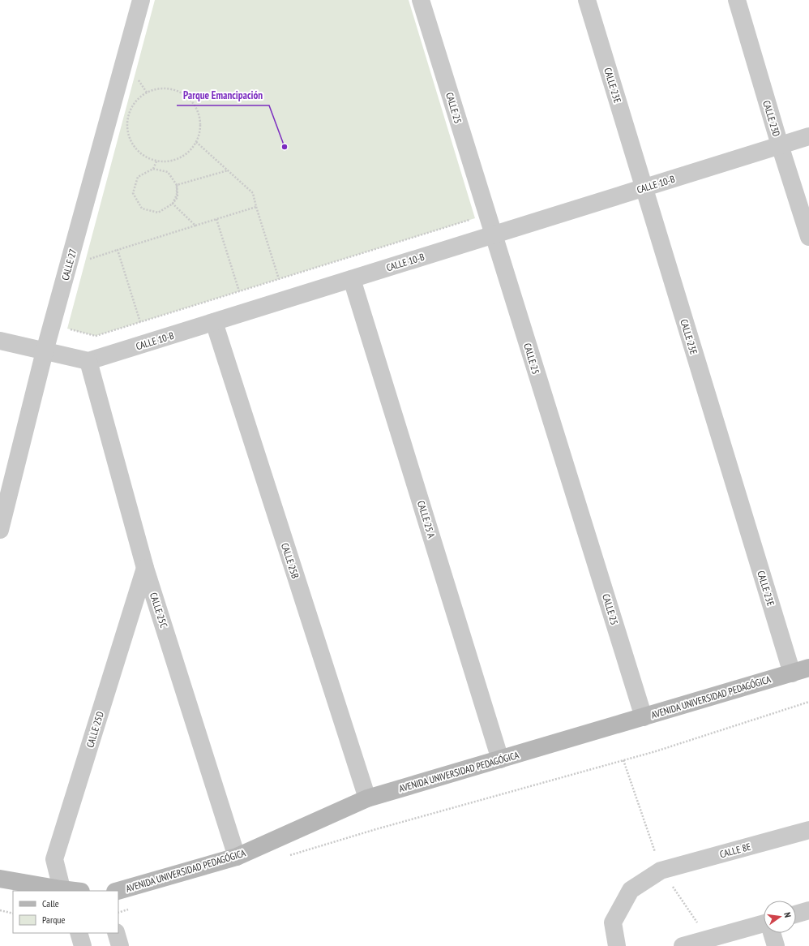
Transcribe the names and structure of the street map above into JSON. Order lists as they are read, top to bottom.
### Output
{
  "streets": {
    "street": [
      "CALLE 23E",
      "CALLE 25",
      "CALLE 23D",
      "CALLE 10-B",
      "CALLE 27",
      "CALLE 25 A",
      "CALLE 25B",
      "CALLE 25C",
      "AVENIDA UNIVERSIDAD PEDAGÓGICA",
      "CALLE 25D",
      "CALLE 8E"
    ]
  },
  "crossings": [
    ["CALLE 23E", "CALLE 10-B"],
    ["CALLE 23E", "AVENIDA UNIVERSIDAD PEDAGÓGICA"],
    ["CALLE 25", "CALLE 10-B"],
    ["CALLE 25", "AVENIDA UNIVERSIDAD PEDAGÓGICA"],
    ["CALLE 23D", "CALLE 10-B"],
    ["CALLE 10-B", "CALLE 27"],
    ["CALLE 10-B", "CALLE 25 A"],
    ["CALLE 10-B", "CALLE 25B"],
    ["CALLE 10-B", "CALLE 25C"],
    ["CALLE 25 A", "AVENIDA UNIVERSIDAD PEDAGÓGICA"],
    ["CALLE 25B", "AVENIDA UNIVERSIDAD PEDAGÓGICA"],
    ["CALLE 25C", "AVENIDA UNIVERSIDAD PEDAGÓGICA"],
    ["CALLE 25C", "CALLE 25D"]
  ],
  "places": ["Parque Emancipación"],
  "legend": ["Calle", "Parque"],
  "north": "right"
}
